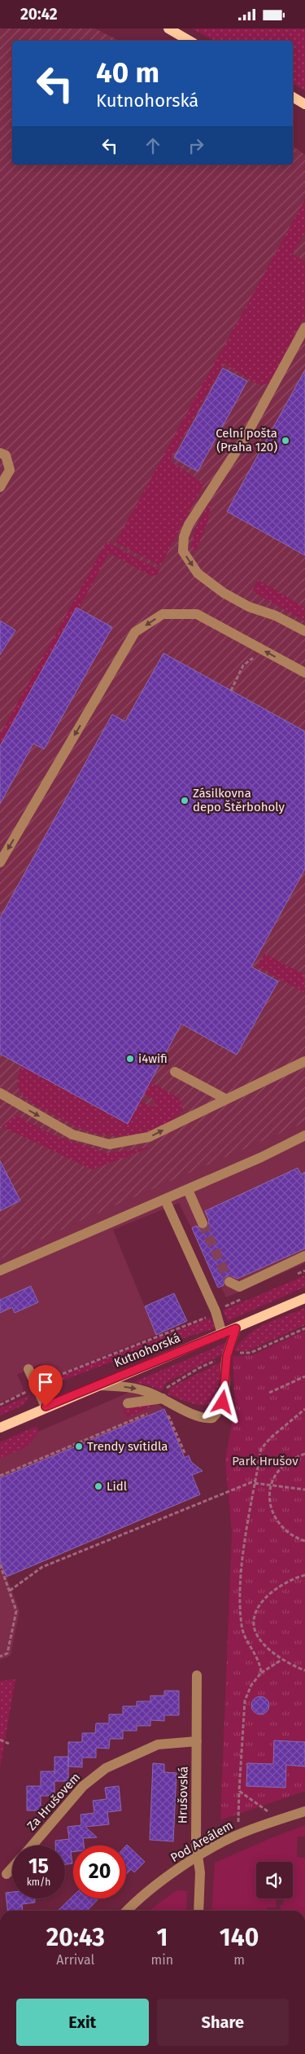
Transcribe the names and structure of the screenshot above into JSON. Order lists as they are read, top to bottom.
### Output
{
  "streets": {
    "main road": ["Kutnohorská"],
    "street": ["Hrušovská", "Za Hrušovem", "Pod Areálem"]
  },
  "crossings": [
    ["Hrušovská", "Za Hrušovem"],
    ["Hrušovská", "Pod Areálem"]
  ],
  "parks": ["Park Hrušov"],
  "places": [
    "Celní pošta (Praha 120)",
    "Zásilkovna depo Štěrboholy",
    "i4wifi",
    "Trendy svítidla",
    "Lidl"
  ],
  "page": {
    "status": "20:42",
    "turn": ["40 m", "Kutnohorská"],
    "speed": "15 km/h",
    "limit": "20",
    "eta": [
      "20:43",
      "Arrival",
      "1",
      "min",
      "140",
      "m"
    ],
    "buttons": ["Exit", "Share"]
  }
}
